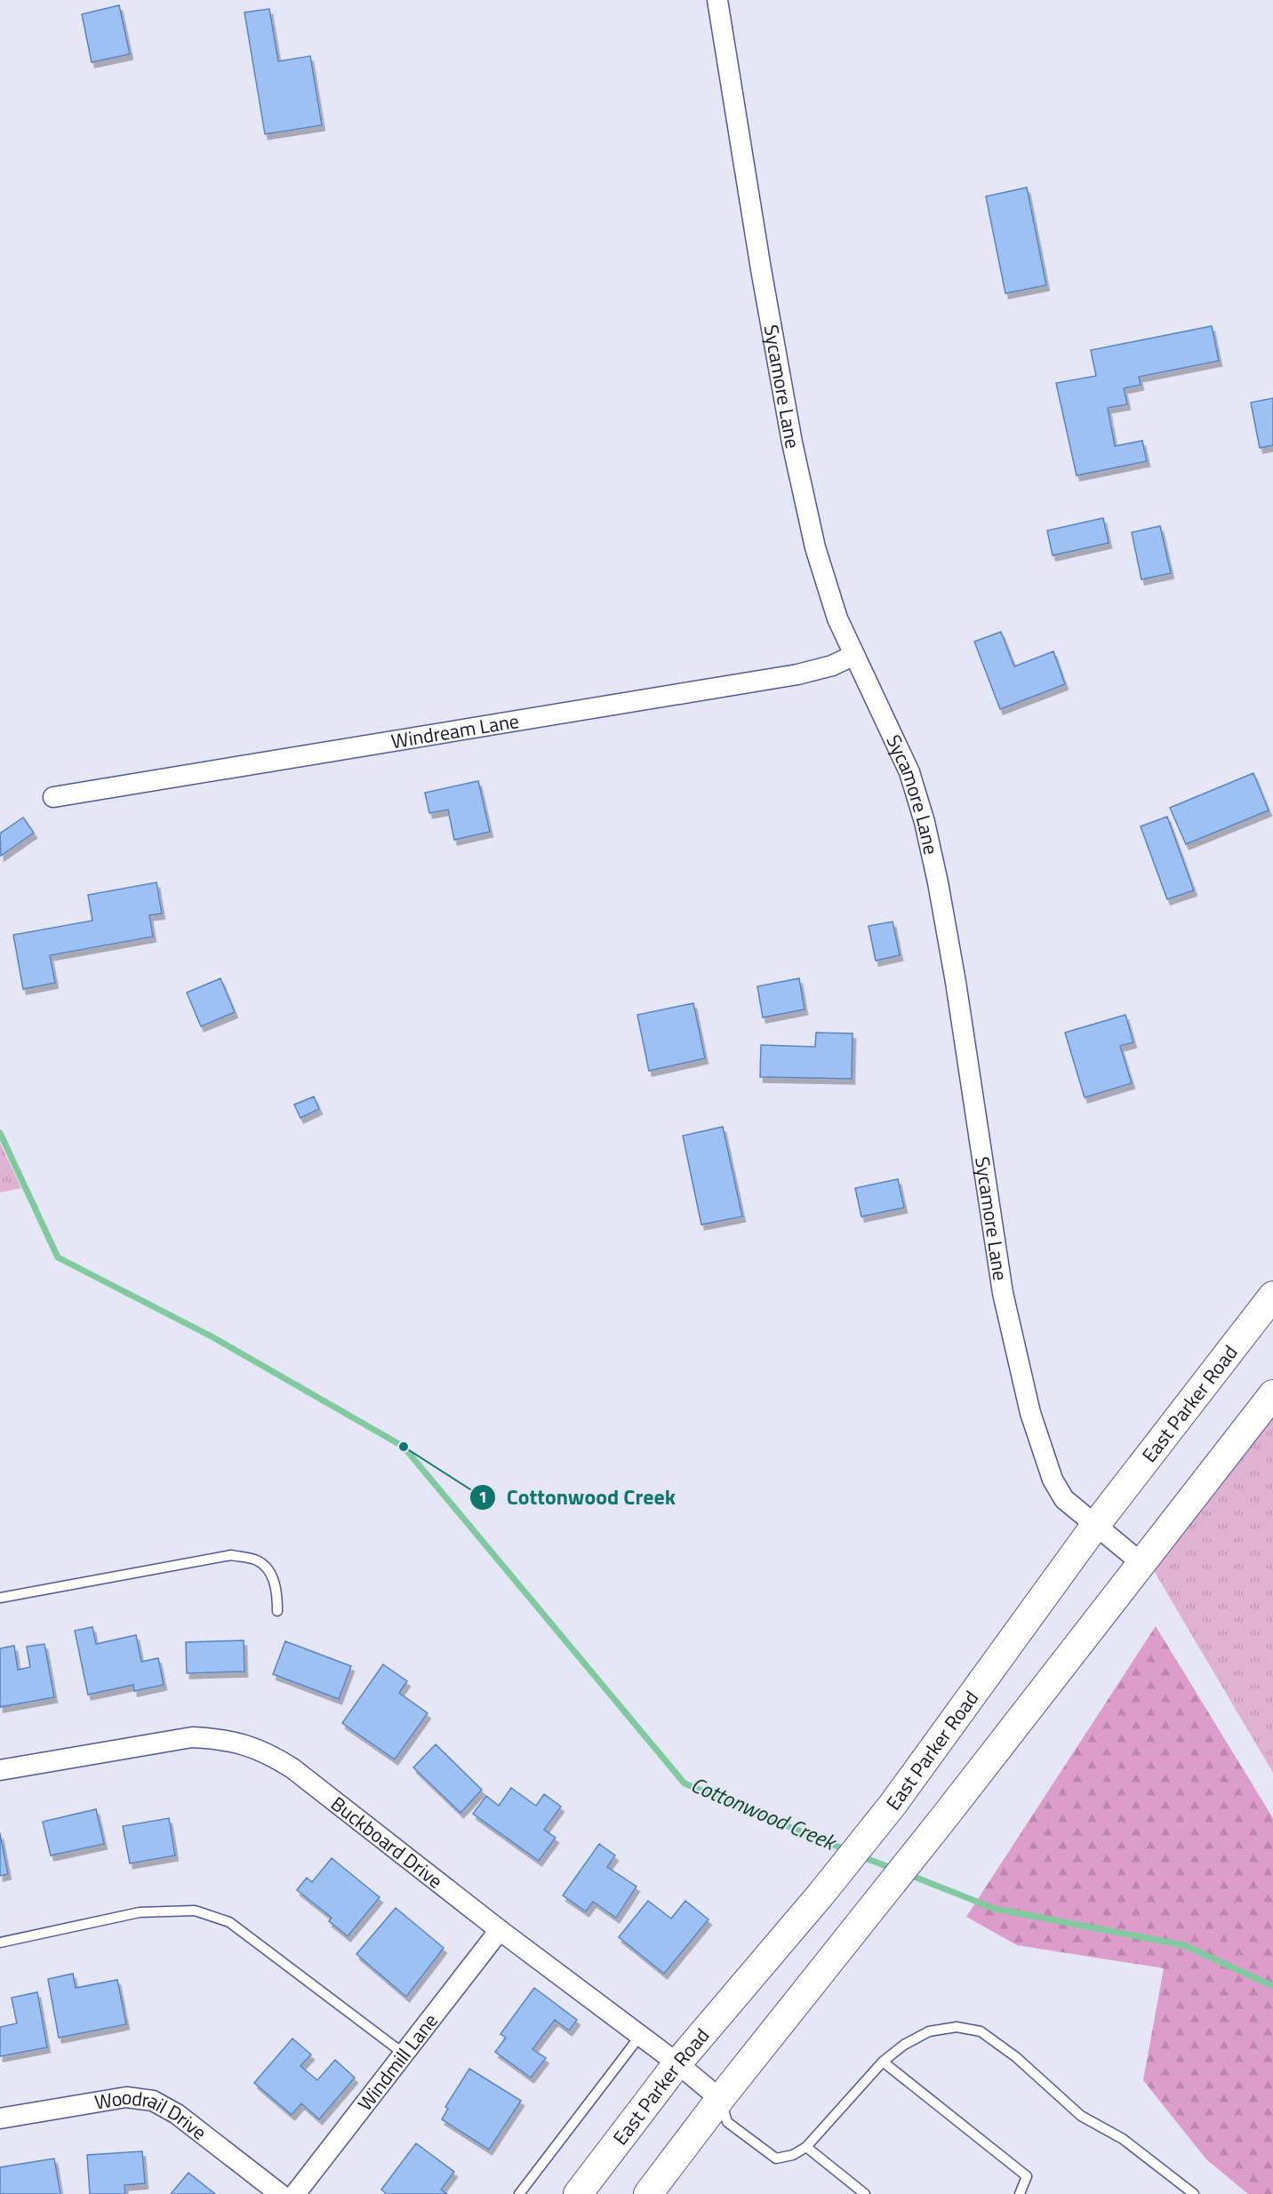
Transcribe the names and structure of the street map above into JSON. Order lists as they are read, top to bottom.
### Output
{
  "streets": {
    "main road": ["East Parker Road"],
    "street": [
      "Sycamore Lane",
      "Windream Lane",
      "Buckboard Drive",
      "Windmill Lane",
      "Woodrail Drive"
    ]
  },
  "crossings": [
    ["Sycamore Lane", "Windream Lane"],
    ["Sycamore Lane", "East Parker Road"],
    ["East Parker Road", "Buckboard Drive"],
    ["Buckboard Drive", "Windmill Lane"]
  ],
  "water": ["Cottonwood Creek"],
  "places": ["Cottonwood Creek"]
}
